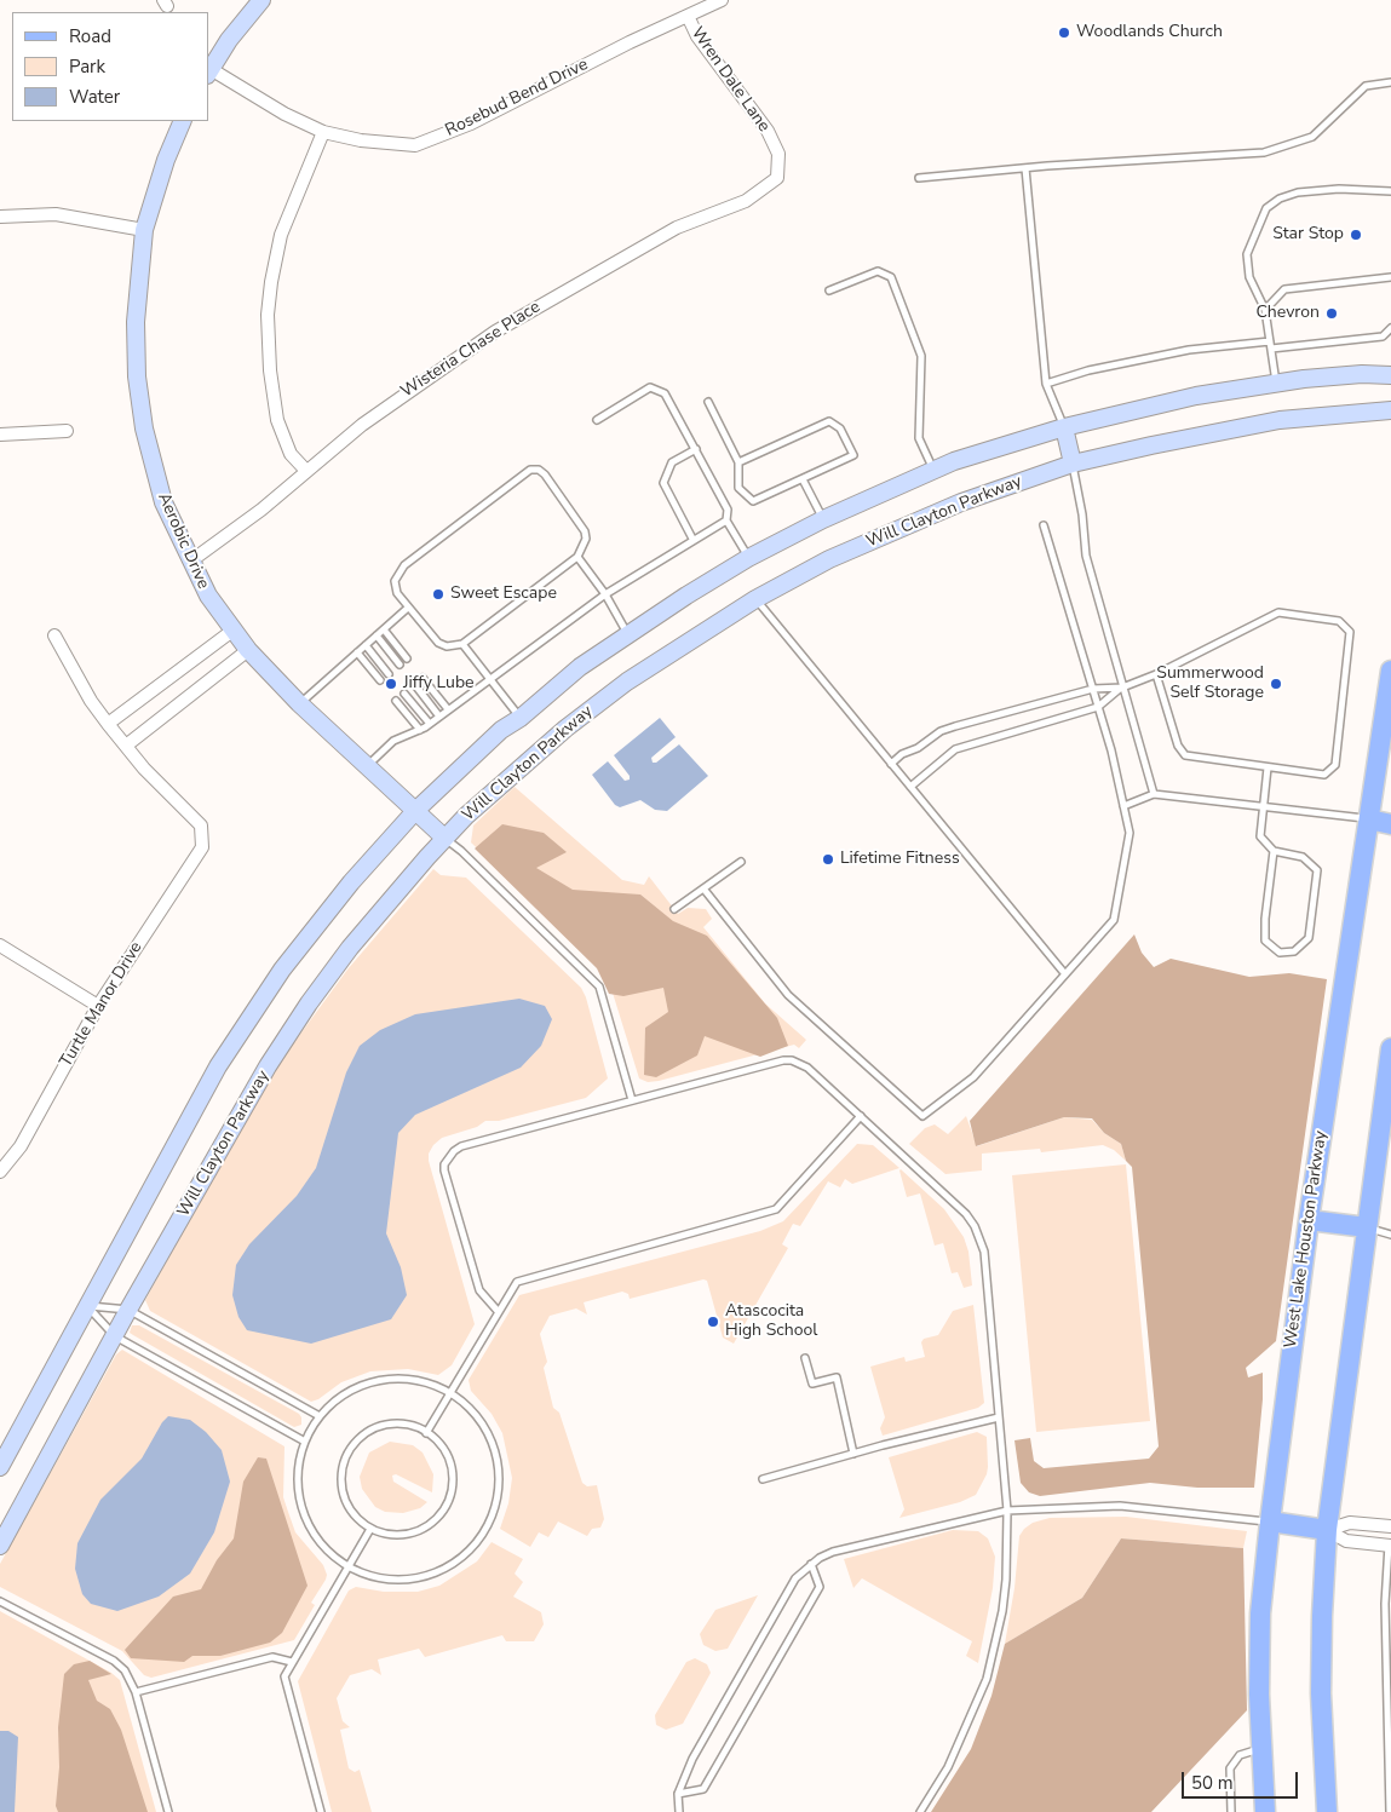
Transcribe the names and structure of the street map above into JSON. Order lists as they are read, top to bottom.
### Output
{
  "streets": {
    "main road": ["Will Clayton Parkway", "Aerobic Drive", "West Lake Houston Parkway"],
    "street": [
      "Wren Dale Lane",
      "Rosebud Bend Drive",
      "Wisteria Chase Place",
      "Turtle Manor Drive"
    ]
  },
  "crossings": [
    ["Wren Dale Lane", "Rosebud Bend Drive"],
    ["Wren Dale Lane", "Wisteria Chase Place"],
    ["Wisteria Chase Place", "Aerobic Drive"],
    ["Will Clayton Parkway", "Aerobic Drive"]
  ],
  "places": [
    "Woodlands Church",
    "Star Stop",
    "Chevron",
    "Sweet Escape",
    "Jiffy Lube",
    "Summerwood Self Storage",
    "Lifetime Fitness",
    "Atascocita High School"
  ],
  "legend": ["Road", "Park", "Water"],
  "scale_bar": "50 m"
}
